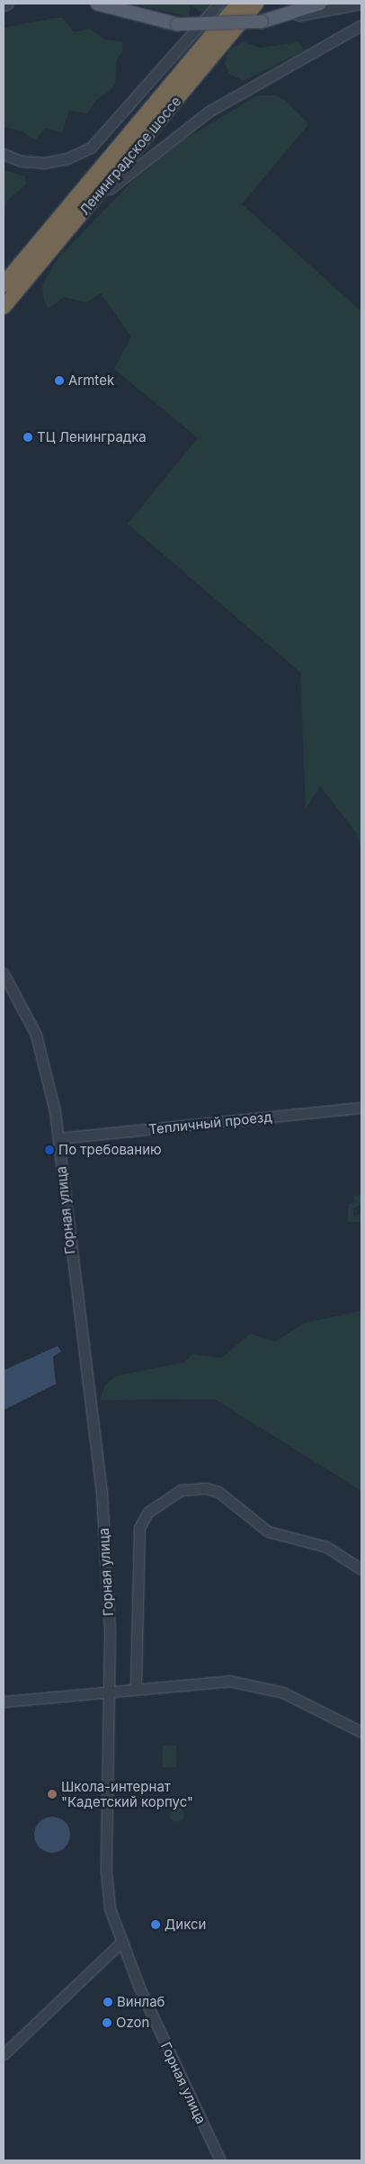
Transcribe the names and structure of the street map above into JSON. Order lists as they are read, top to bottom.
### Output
{
  "streets": {
    "highway": ["Ленинградское шоссе"],
    "street": ["Тепличный проезд", "Горная улица"]
  },
  "crossings": [
    ["Тепличный проезд", "Горная улица"]
  ],
  "places": [
    "Armtek",
    "ТЦ Ленинградка",
    "По требованию",
    "Школа-интернат \"Кадетский корпус\"",
    "Дикси",
    "Винлаб",
    "Ozon"
  ]
}
